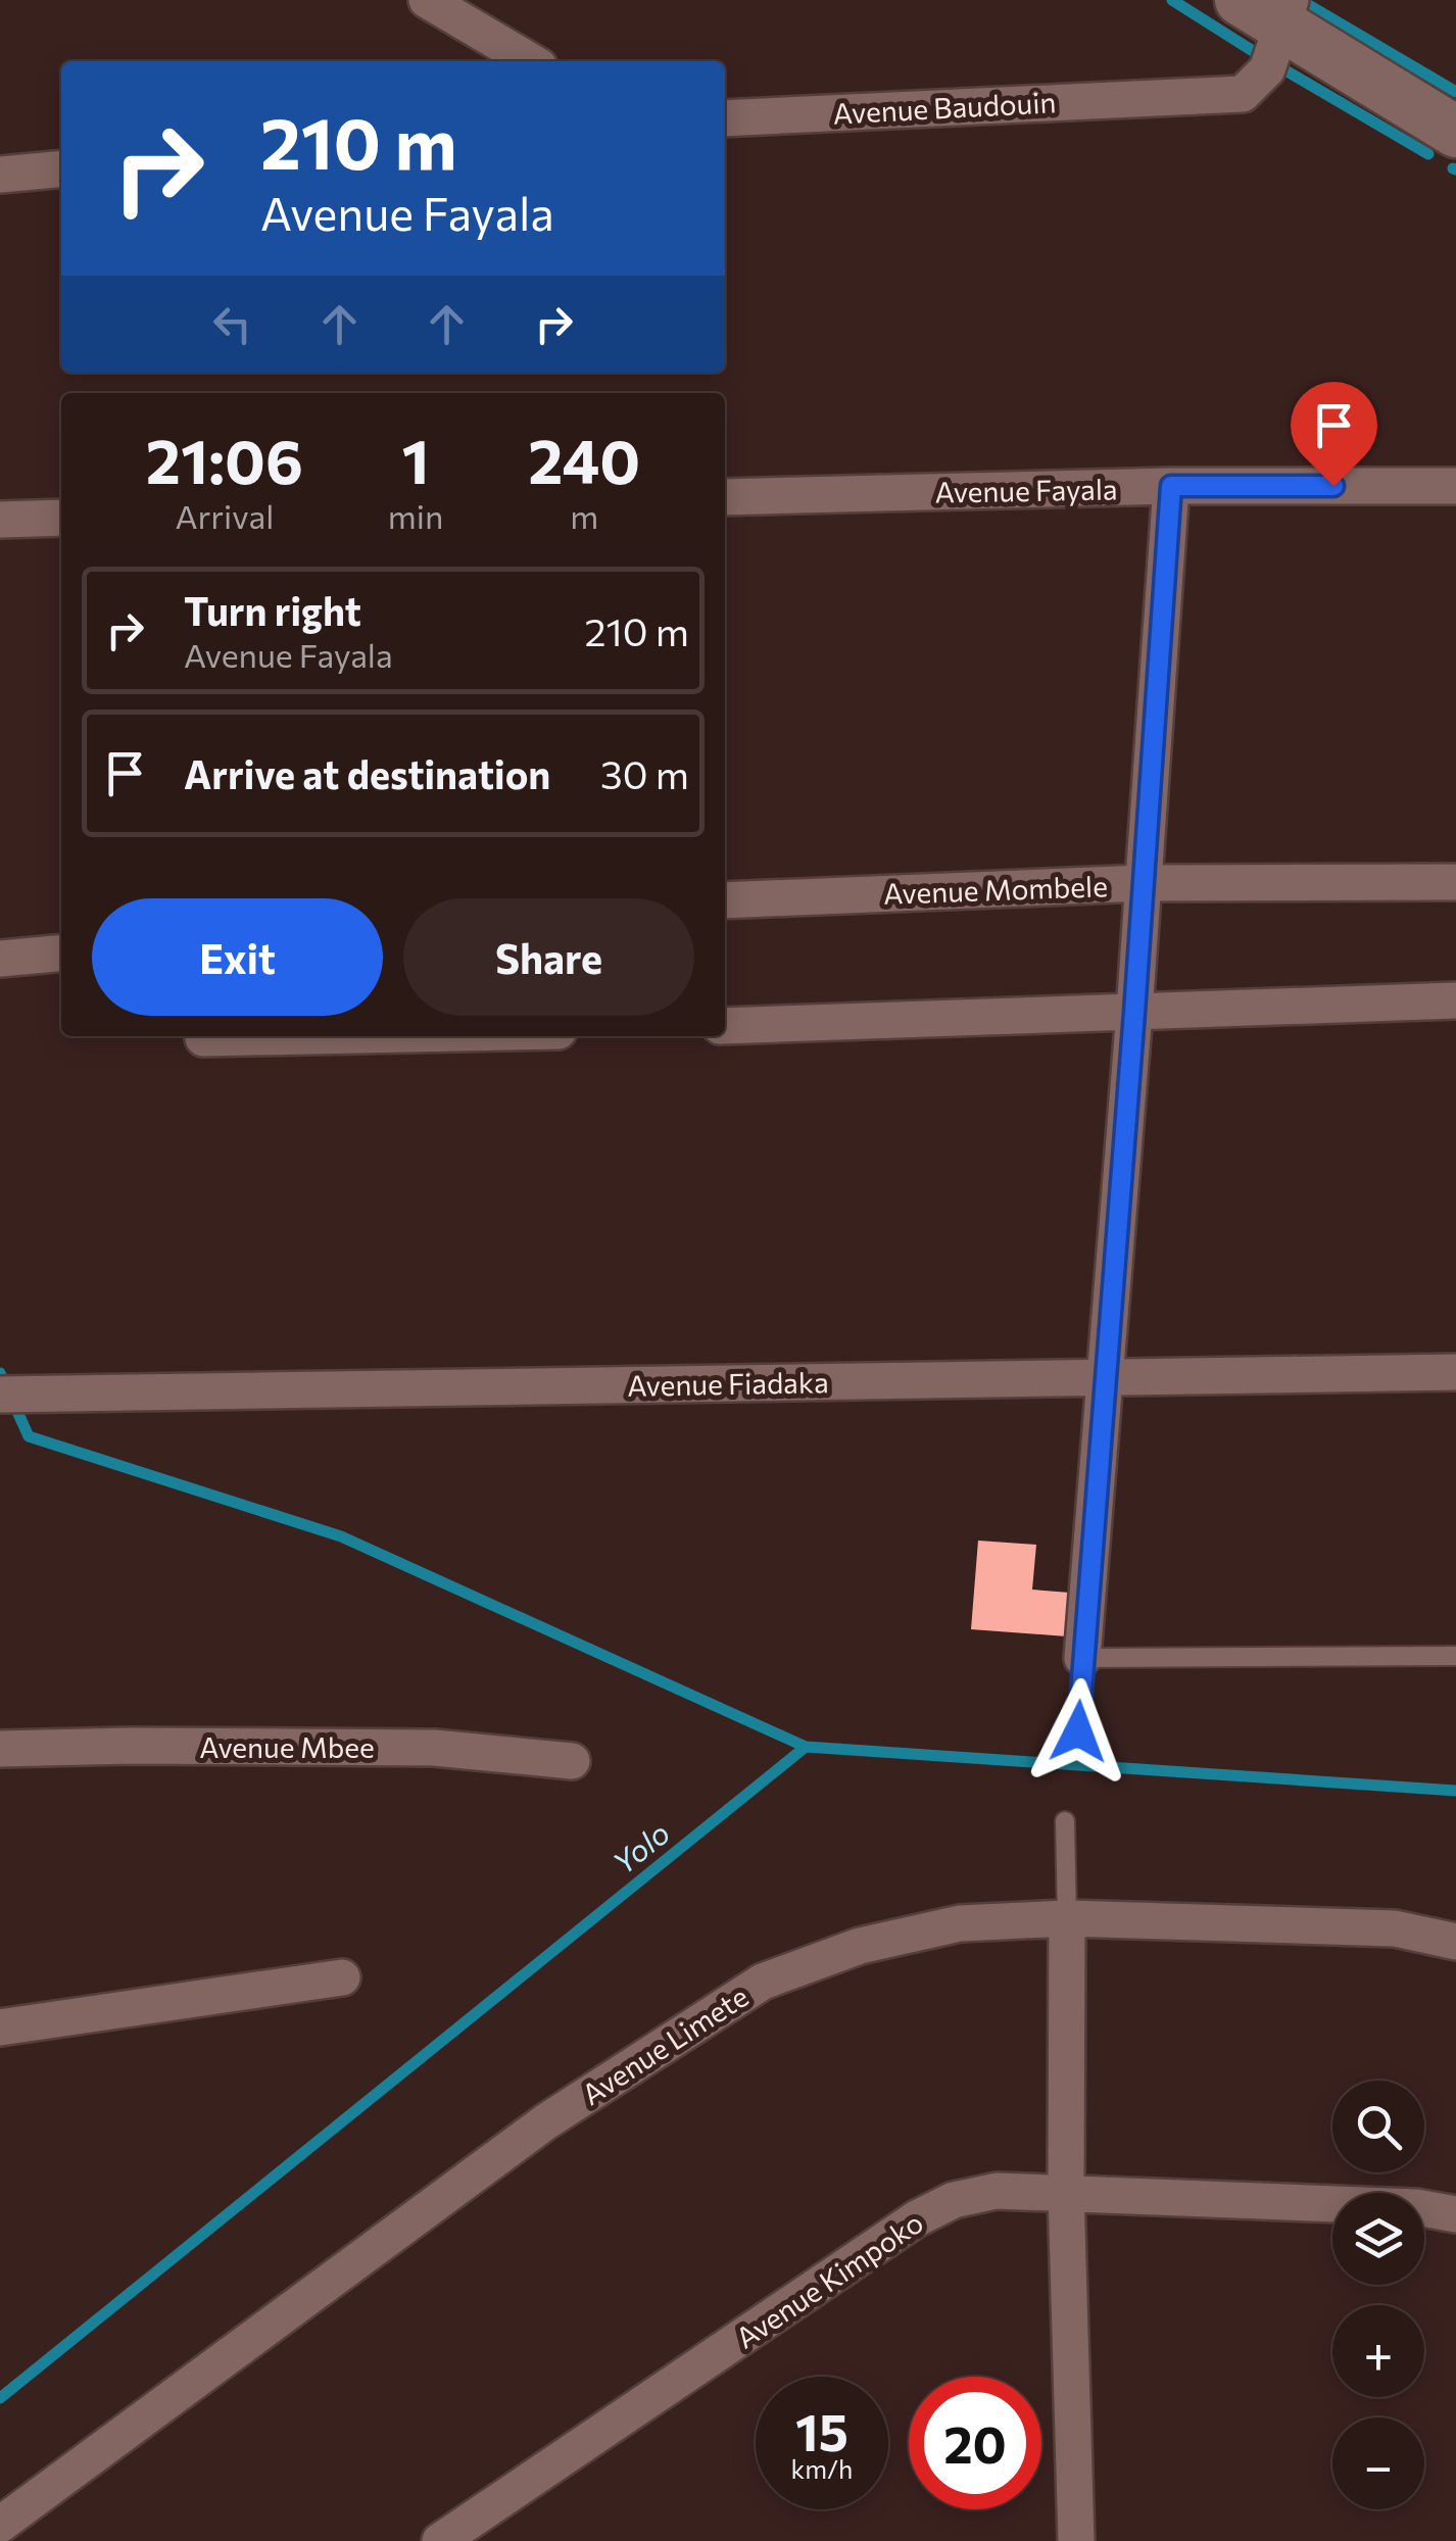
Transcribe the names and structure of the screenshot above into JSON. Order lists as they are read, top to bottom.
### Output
{
  "streets": {
    "street": [
      "Avenue Baudouin",
      "Avenue Fayala",
      "Avenue Mombele",
      "Avenue Fiadaka",
      "Avenue Mbee",
      "Avenue Limete",
      "Avenue Kimpoko"
    ]
  },
  "water": ["Yolo"],
  "page": {
    "turn": ["210 m", "Avenue Fayala"],
    "eta": [
      "21:06",
      "Arrival",
      "1",
      "min",
      "240",
      "m"
    ],
    "list": [
      {
        "name": "Turn right",
        "note": "Avenue Fayala",
        "value": "210 m"
      },
      {
        "name": "Arrive at destination",
        "value": "30 m"
      }
    ],
    "buttons": ["Exit", "Share"],
    "map_buttons": ["+", "−"],
    "speed": "15 km/h",
    "limit": "20"
  }
}
